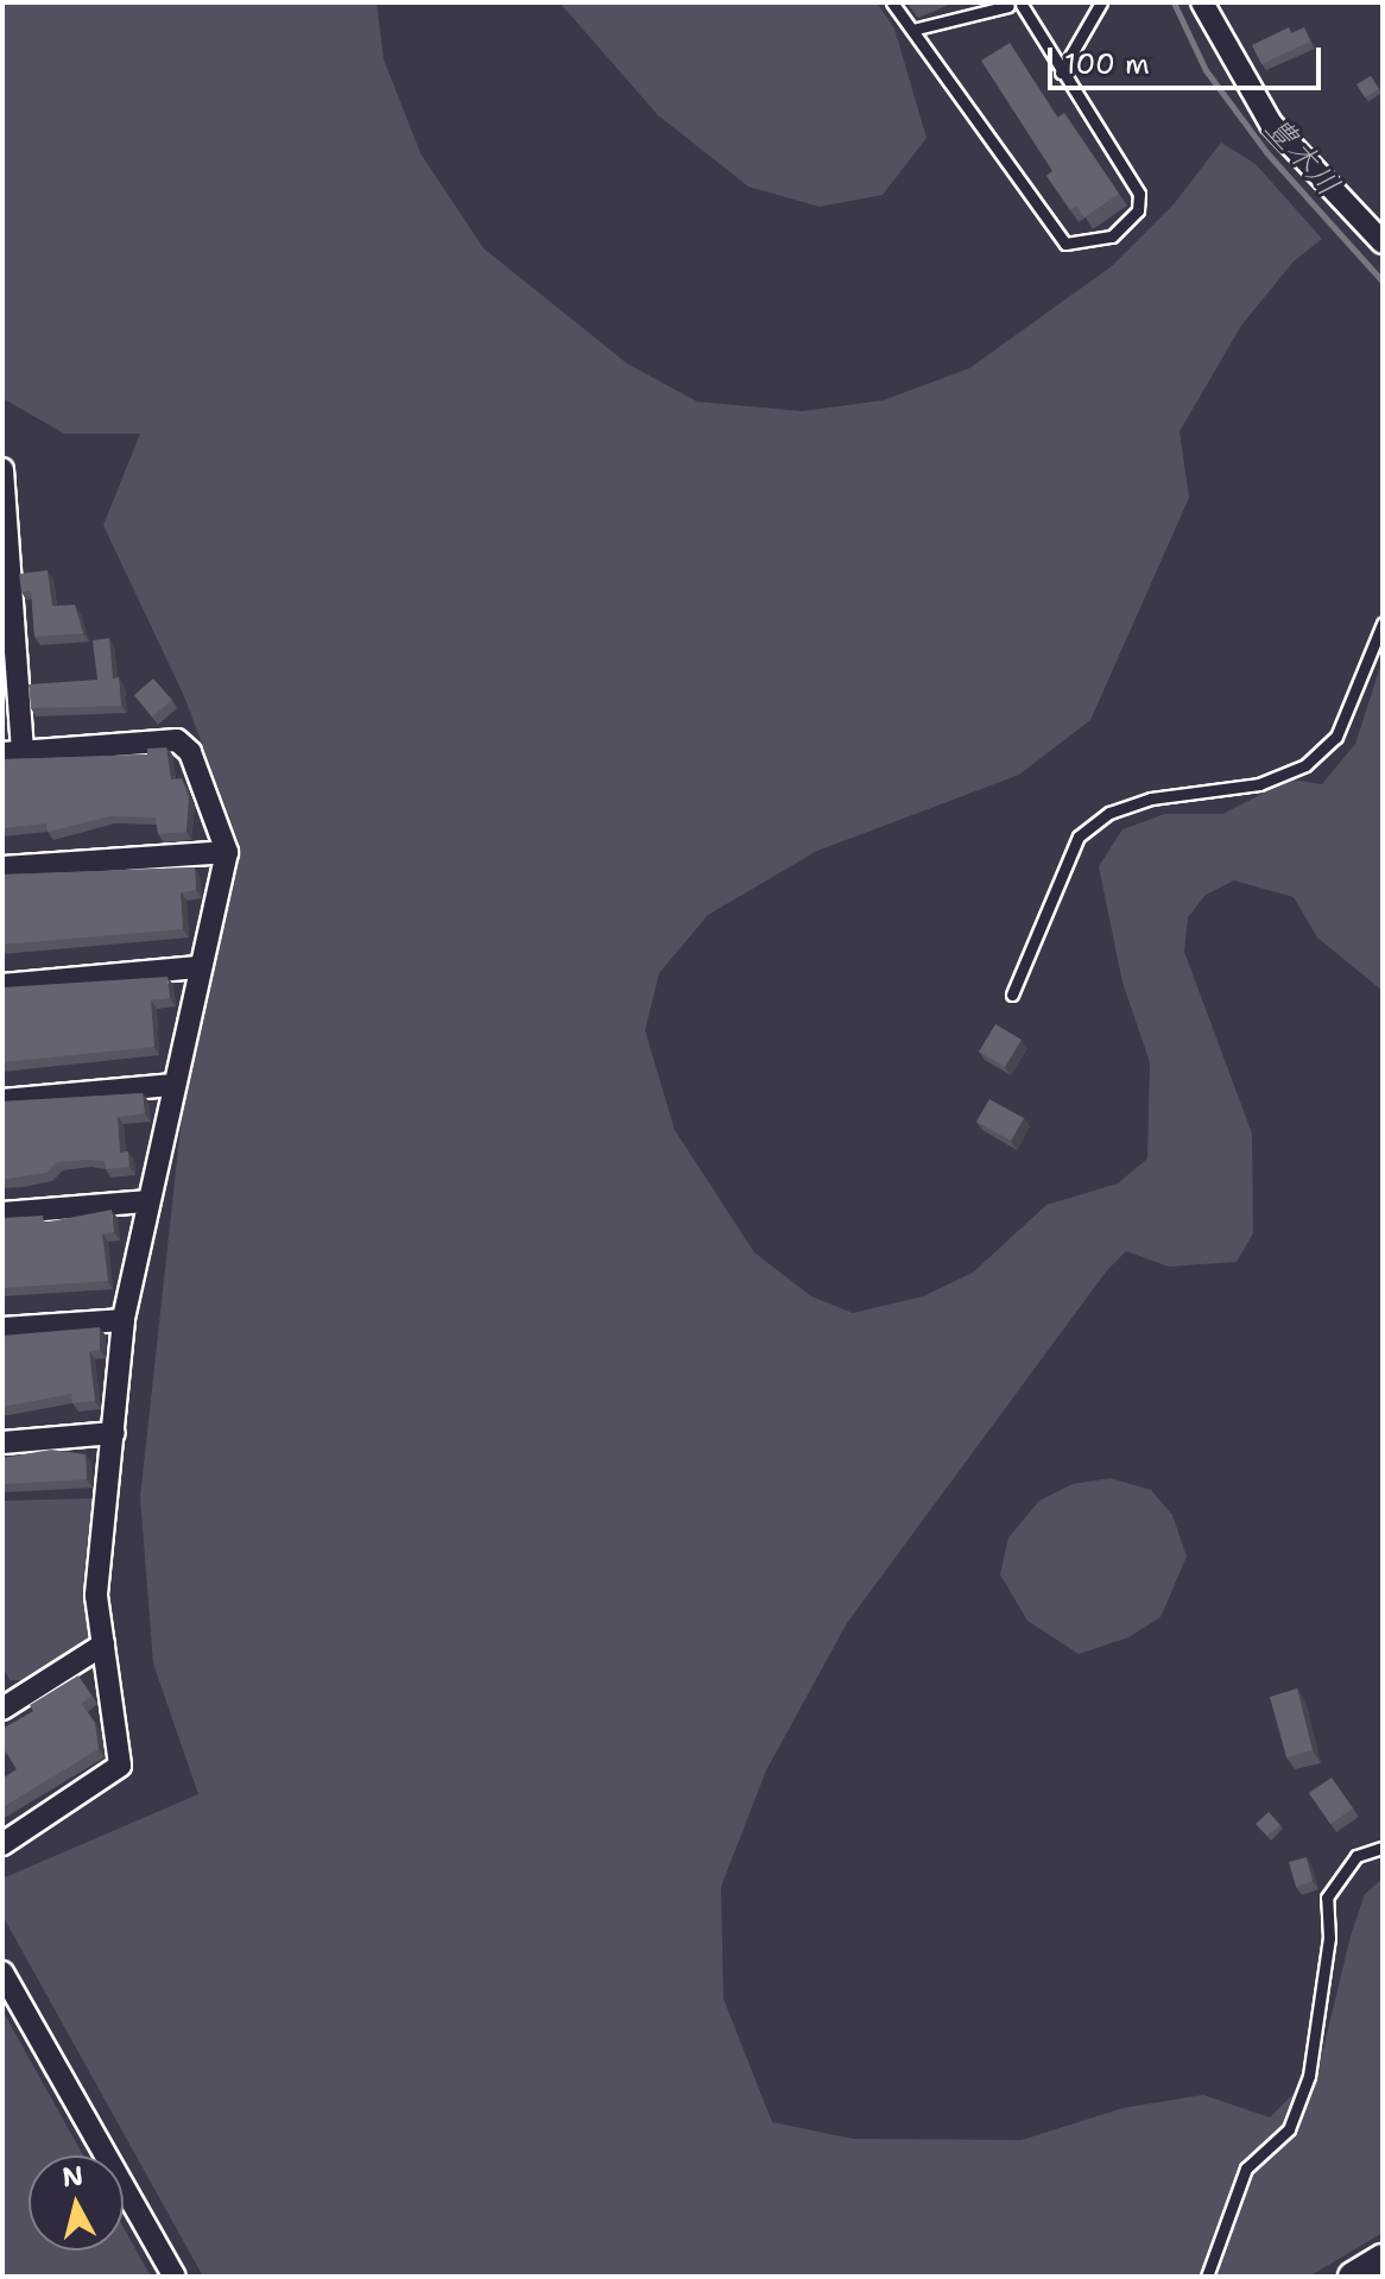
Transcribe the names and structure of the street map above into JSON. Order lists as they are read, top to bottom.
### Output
{
  "water": ["豊木川"],
  "scale_bar": "100 m",
  "north": "top"
}
